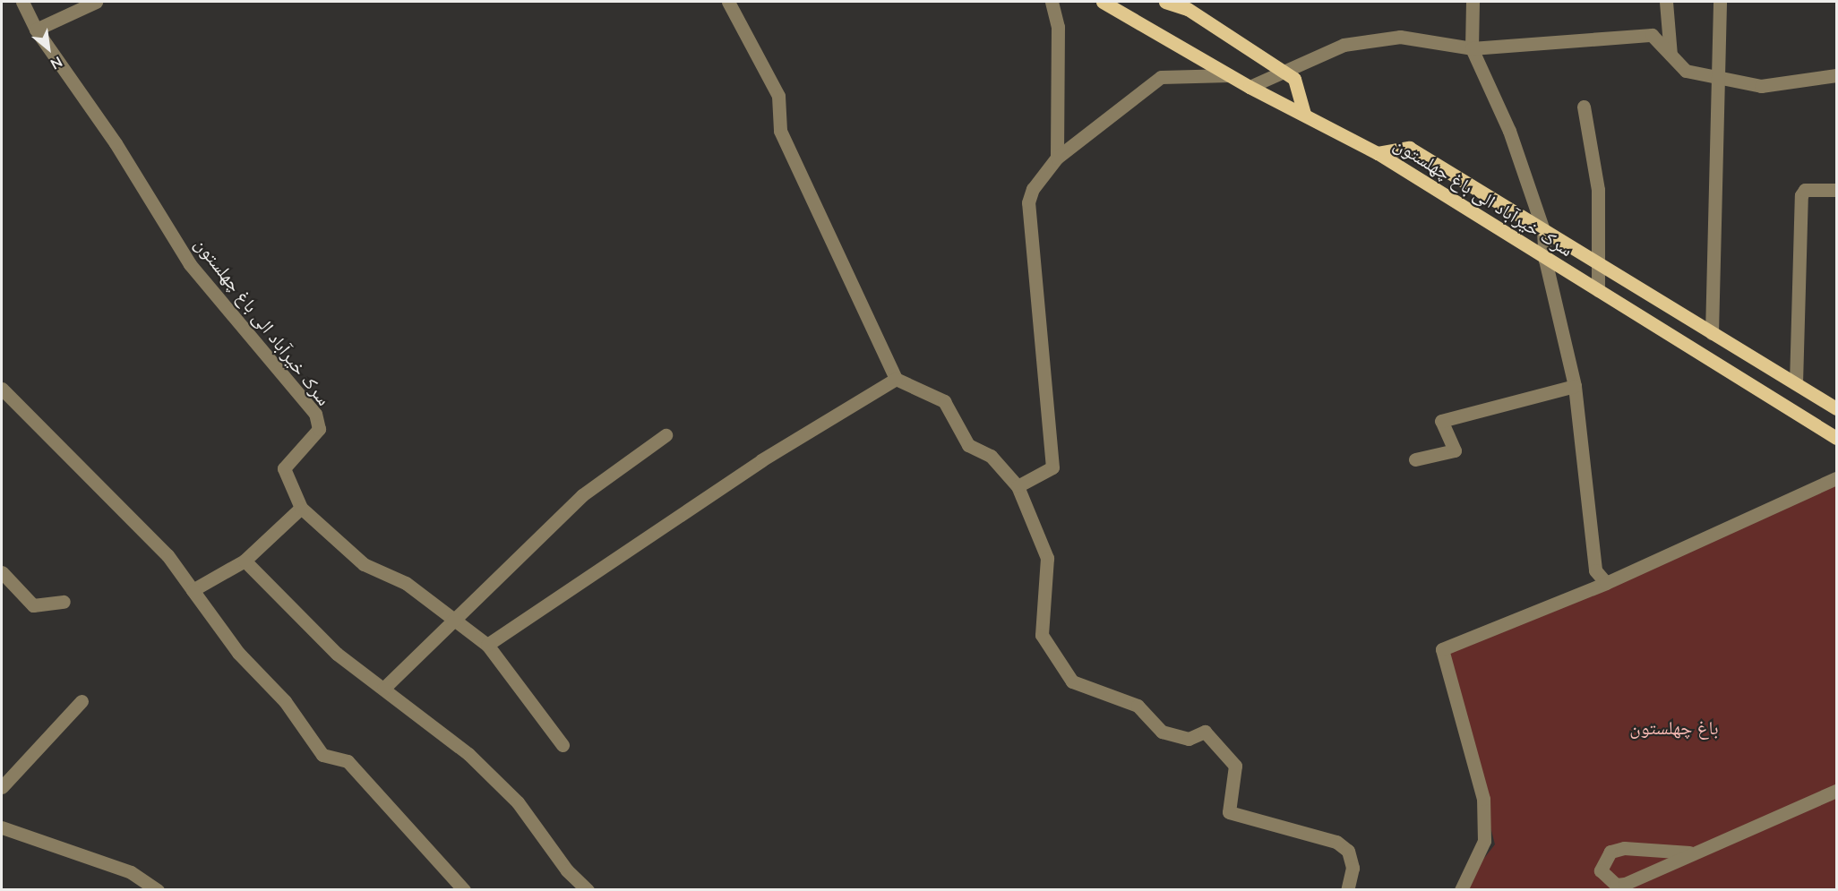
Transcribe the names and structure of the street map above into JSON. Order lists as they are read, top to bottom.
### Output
{
  "streets": {
    "main road": ["سرک خیرآباد الی باغ چهلستون"]
  },
  "parks": ["باغ چهلستون"],
  "north": "bottom right"
}
